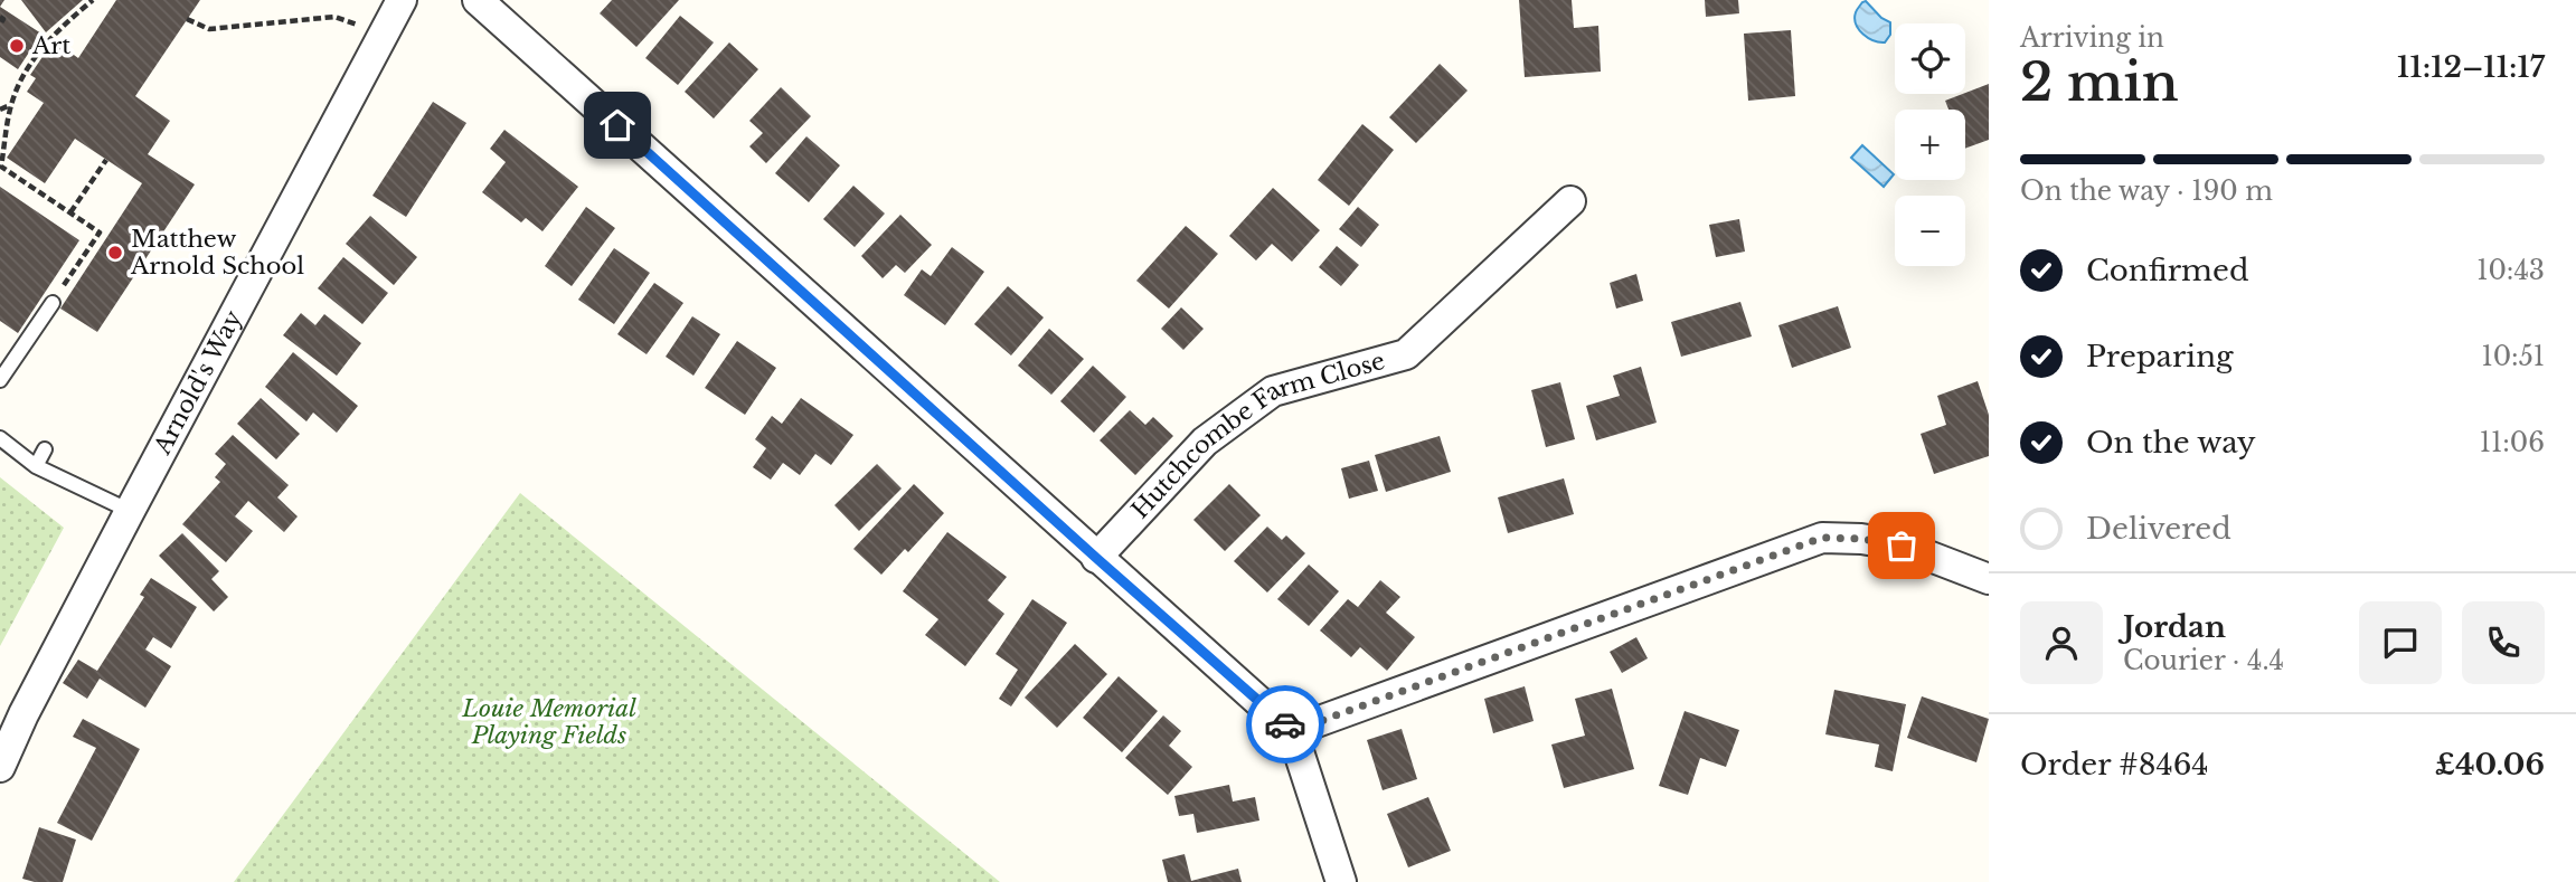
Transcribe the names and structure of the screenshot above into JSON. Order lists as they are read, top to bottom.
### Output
{
  "streets": {
    "street": ["Arnold's Way", "Hutchcombe Farm Close"]
  },
  "parks": ["Louie Memorial Playing Fields"],
  "places": ["Art", "Matthew Arnold School"],
  "page": {
    "heading": ["2 min", "Arriving in", "11:12–11:17"],
    "panel": [
      "Jordan",
      "Courier · 4.4",
      "Order #8464",
      "£40.06"
    ],
    "map_buttons": ["+", "−"],
    "bar": "On the way · 190 m",
    "list": [
      ["Confirmed", "10:43"],
      ["Preparing", "10:51"],
      ["On the way", "11:06"],
      "Delivered"
    ]
  }
}
